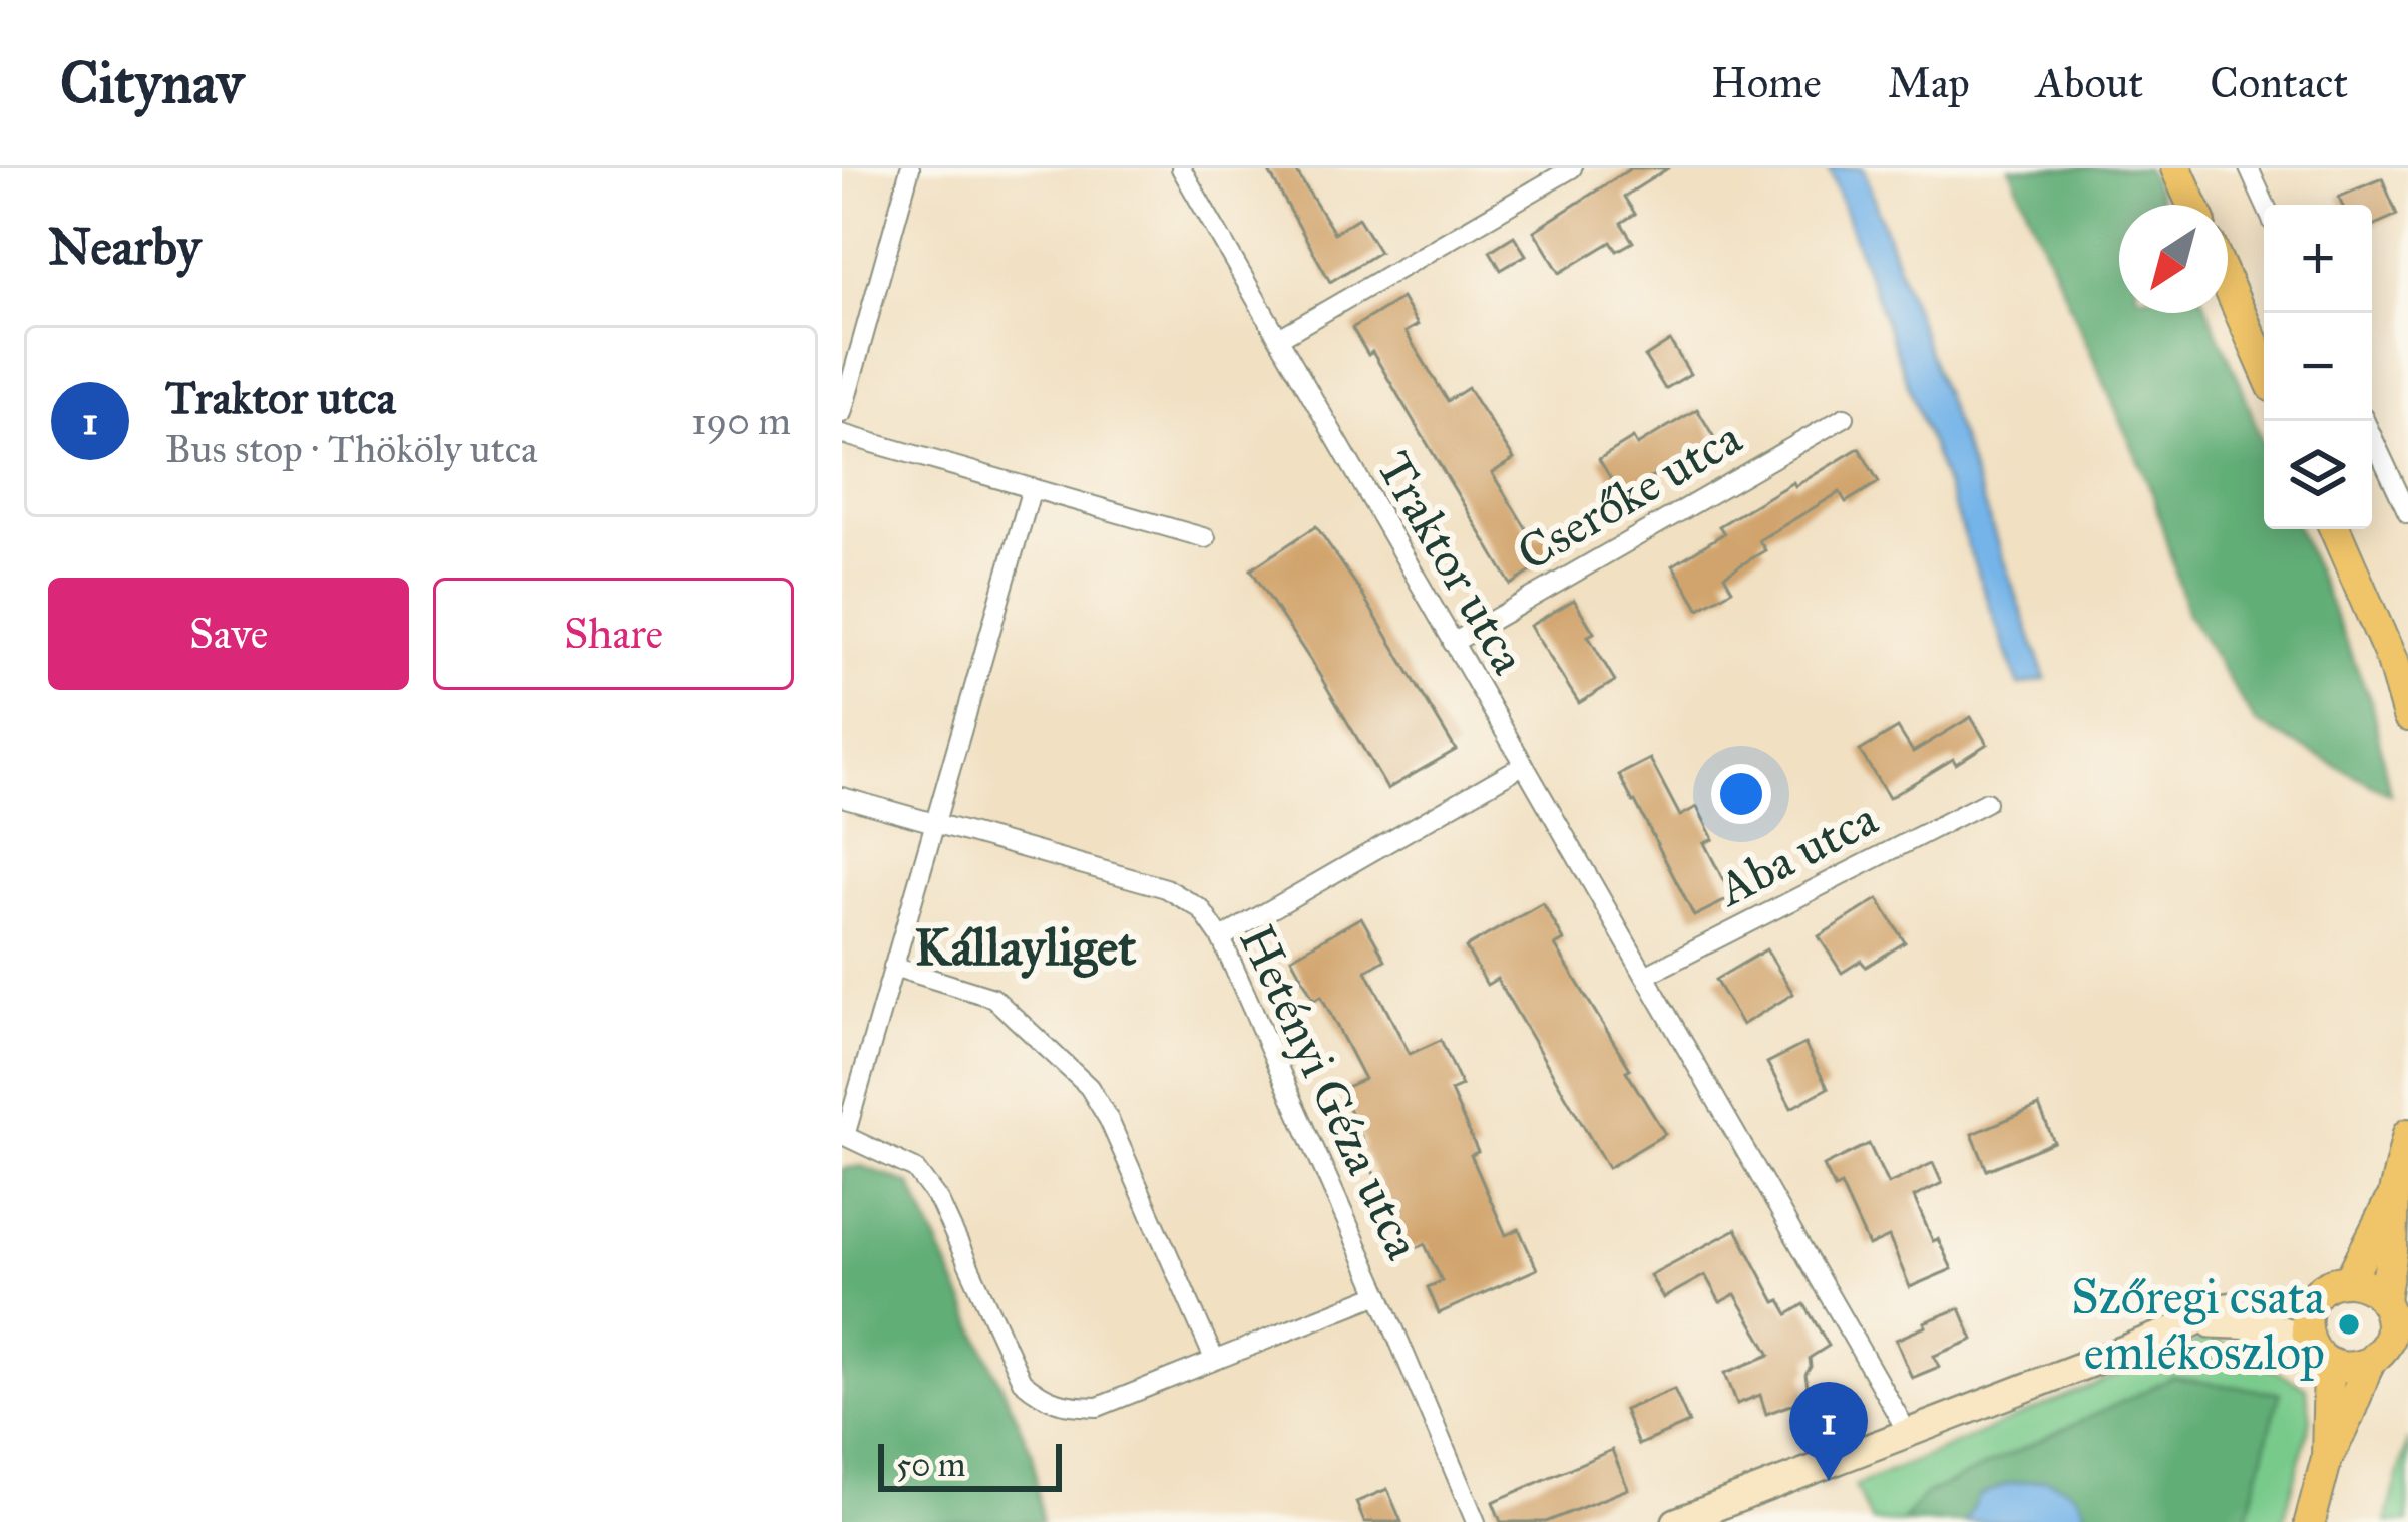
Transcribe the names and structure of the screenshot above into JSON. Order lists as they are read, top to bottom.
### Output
{
  "streets": {
    "street": [
      "Cserőke utca",
      "Traktor utca",
      "Aba utca",
      "Hetényi Géza utca"
    ]
  },
  "crossings": [
    ["Cserőke utca", "Traktor utca"],
    ["Traktor utca", "Aba utca"]
  ],
  "districts": ["Kállayliget"],
  "places": ["Szőregi csata emlékoszlop"],
  "scale_bar": "50 m",
  "north": "bottom left",
  "page": {
    "header": "Citynav",
    "nav": [
      "Home",
      "Map",
      "About",
      "Contact"
    ],
    "heading": "Nearby",
    "map_buttons": ["+", "−"],
    "list": [
      {
        "mark": "1",
        "name": "Traktor utca",
        "note": "Bus stop · Thököly utca",
        "value": "190 m"
      }
    ],
    "buttons": ["Save", "Share"],
    "pins": "1",
    "scale": "50 m"
  }
}
